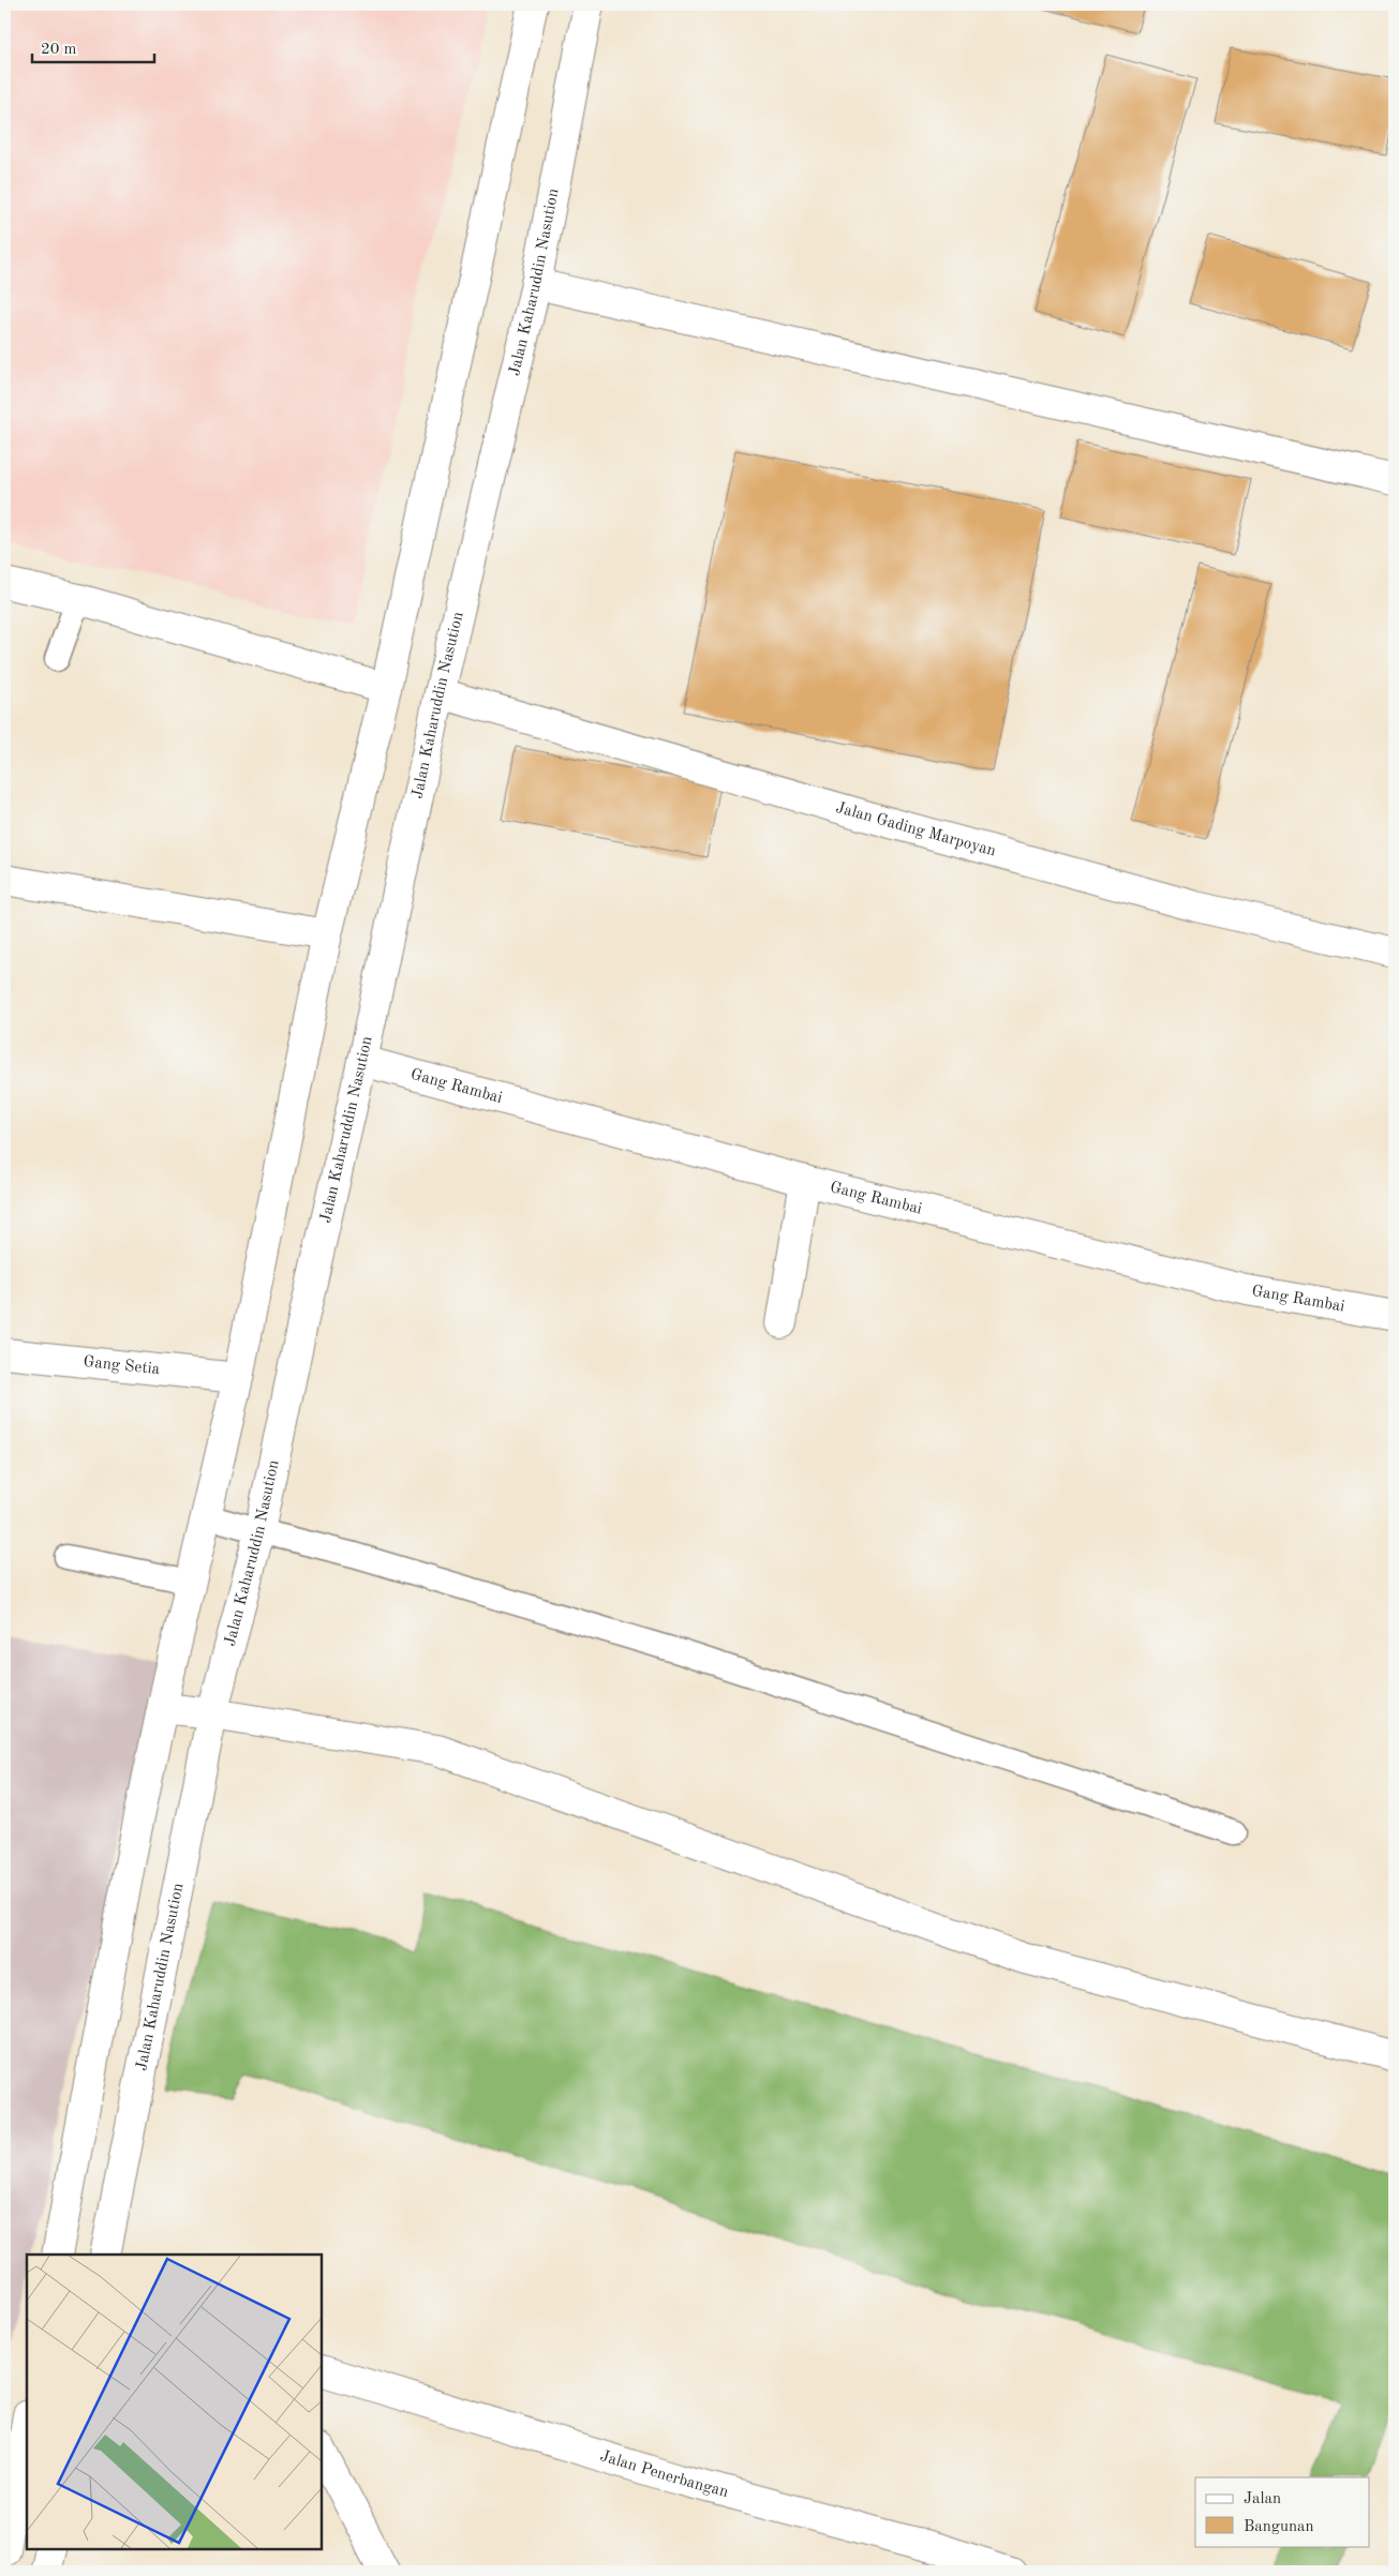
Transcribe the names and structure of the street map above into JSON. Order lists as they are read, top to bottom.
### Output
{
  "streets": {
    "main road": [
      "Jalan Kaharuddin Nasution",
      "Jalan Gading Marpoyan",
      "Gang Rambai",
      "Gang Setia",
      "Jalan Penerbangan"
    ]
  },
  "crossings": [
    ["Jalan Kaharuddin Nasution", "Jalan Gading Marpoyan"],
    ["Jalan Kaharuddin Nasution", "Gang Rambai"]
  ],
  "legend": ["Jalan", "Bangunan"],
  "scale_bar": "20 m"
}
